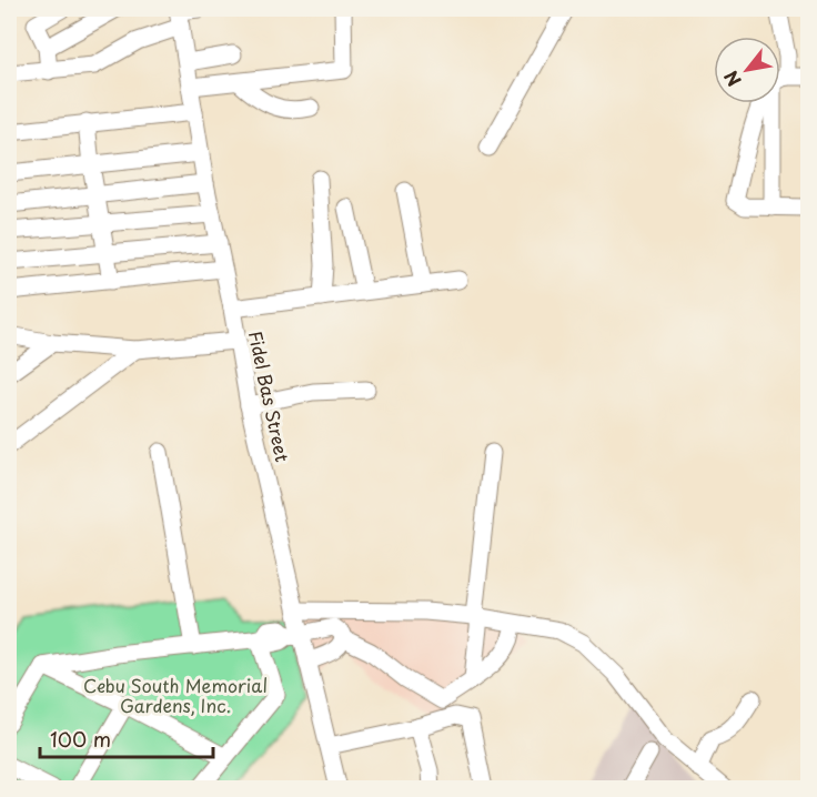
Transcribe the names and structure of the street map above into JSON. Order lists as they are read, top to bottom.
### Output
{
  "streets": {
    "street": ["Fidel Bas Street"]
  },
  "parks": ["Cebu South Memorial Gardens, Inc."],
  "scale_bar": "100 m",
  "north": "bottom left"
}
